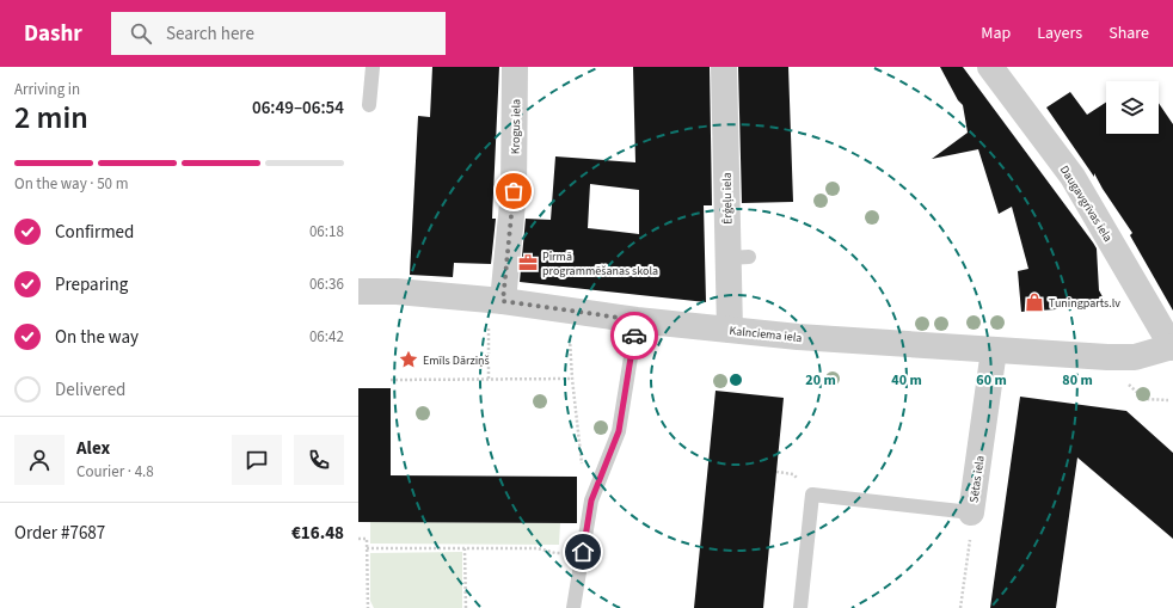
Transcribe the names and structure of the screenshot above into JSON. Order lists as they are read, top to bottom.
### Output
{
  "streets": {
    "street": [
      "Krogus iela",
      "Ērģeļu iela",
      "Daugavgrīvas iela",
      "Kalnciema iela",
      "Sētas iela"
    ]
  },
  "crossings": [
    ["Krogus iela", "Kalnciema iela"],
    ["Ērģeļu iela", "Kalnciema iela"],
    ["Daugavgrīvas iela", "Kalnciema iela"],
    ["Kalnciema iela", "Sētas iela"]
  ],
  "places": {
    "office": ["Pirmā programmēšanas skola"],
    "shop": ["Tuningparts.lv"],
    "place": ["Emīls Dārziņš"]
  },
  "page": {
    "header": "Dashr",
    "search": "Search here",
    "nav": ["Map", "Layers", "Share"],
    "heading": ["2 min", "Arriving in", "06:49–06:54"],
    "panel": [
      "Alex",
      "Courier · 4.8",
      "Order #7687",
      "€16.48"
    ],
    "bar": "On the way · 50 m",
    "list": [
      ["Confirmed", "06:18"],
      ["Preparing", "06:36"],
      ["On the way", "06:42"],
      "Delivered"
    ]
  },
  "rings": [
    "20 m",
    "40 m",
    "60 m",
    "80 m"
  ]
}
